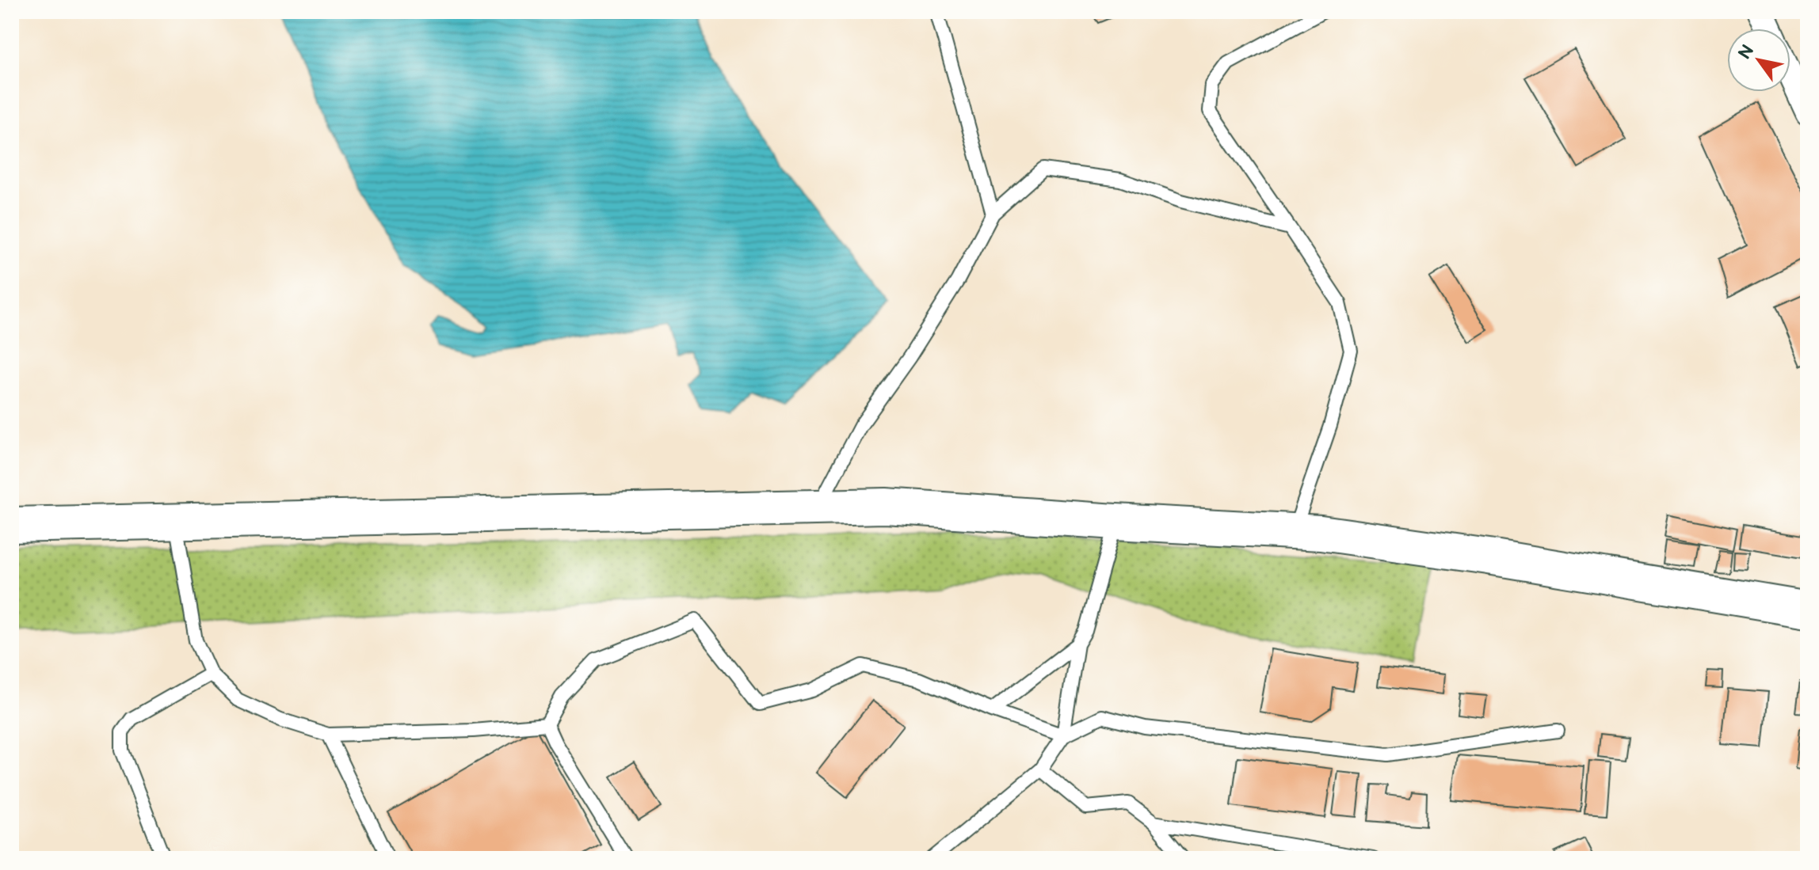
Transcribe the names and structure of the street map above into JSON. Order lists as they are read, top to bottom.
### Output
{
  "north": "top left"
}
